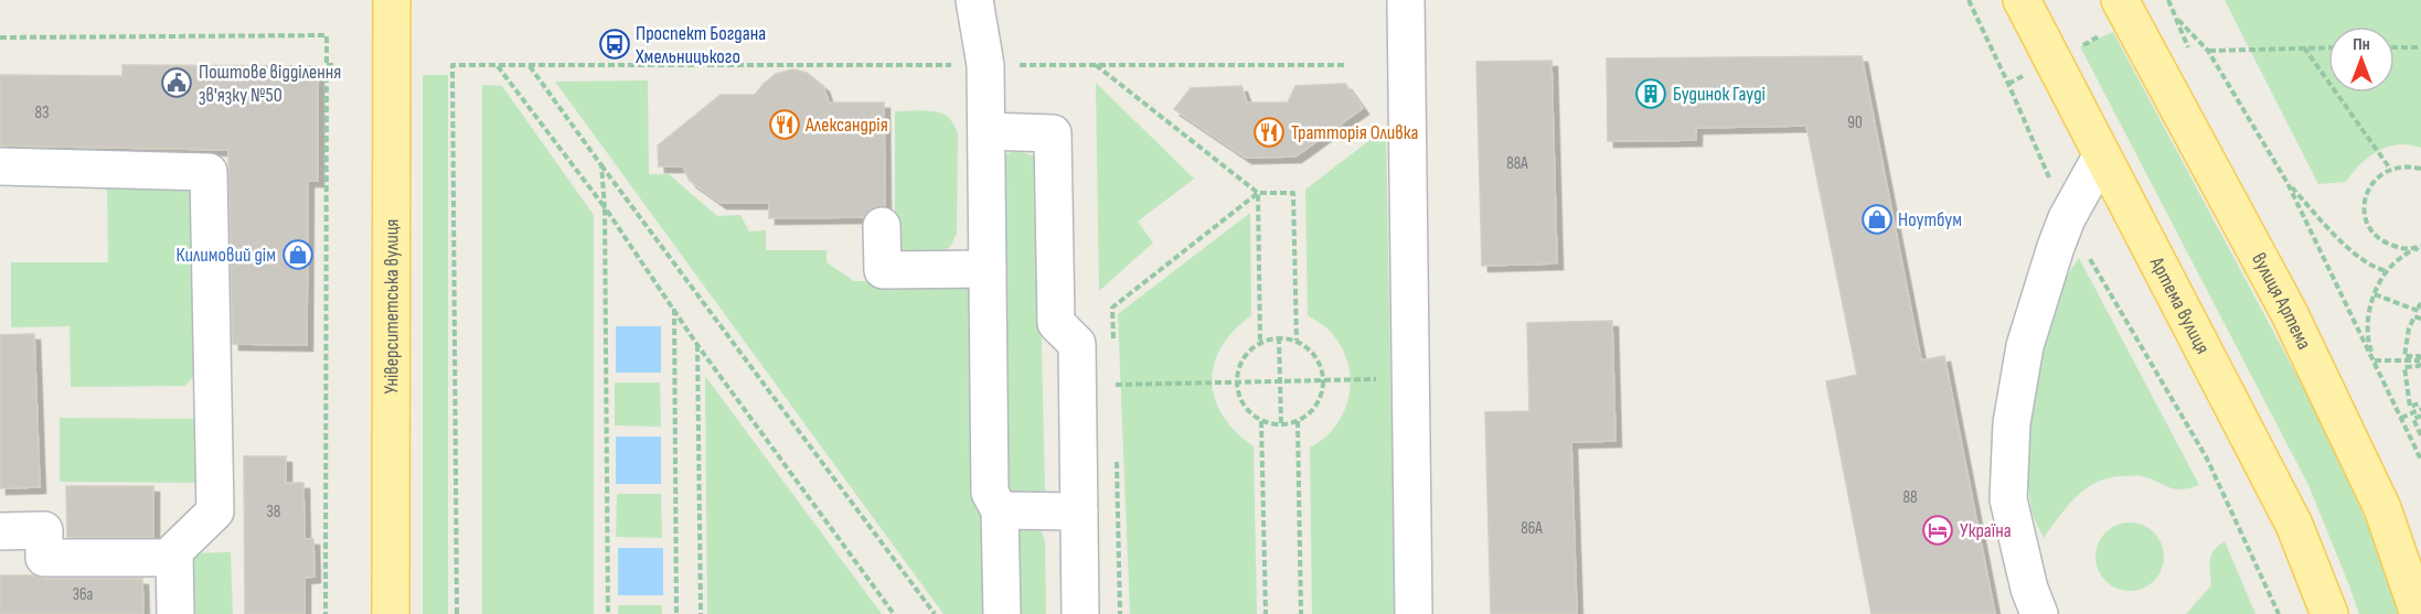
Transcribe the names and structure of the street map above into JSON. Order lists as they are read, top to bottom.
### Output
{
  "streets": {
    "main road": ["вулиця Артема", "Артема вулиця", "Університетська вулиця"]
  },
  "places": {
    "bus stop": ["Проспект Богдана Хмельницького"],
    "public building": ["Поштове відділення зв'язку №50"],
    "building": ["Будинок Гауді"],
    "restaurant": ["Александрія", "Тратторія Оливка"],
    "shop": ["Ноутбум", "Килимовий дім"],
    "hotel": ["Україна"]
  },
  "house_numbers": [
    "83",
    "90",
    "88А",
    "88",
    "38",
    "86А",
    "36а"
  ],
  "north": "top"
}
